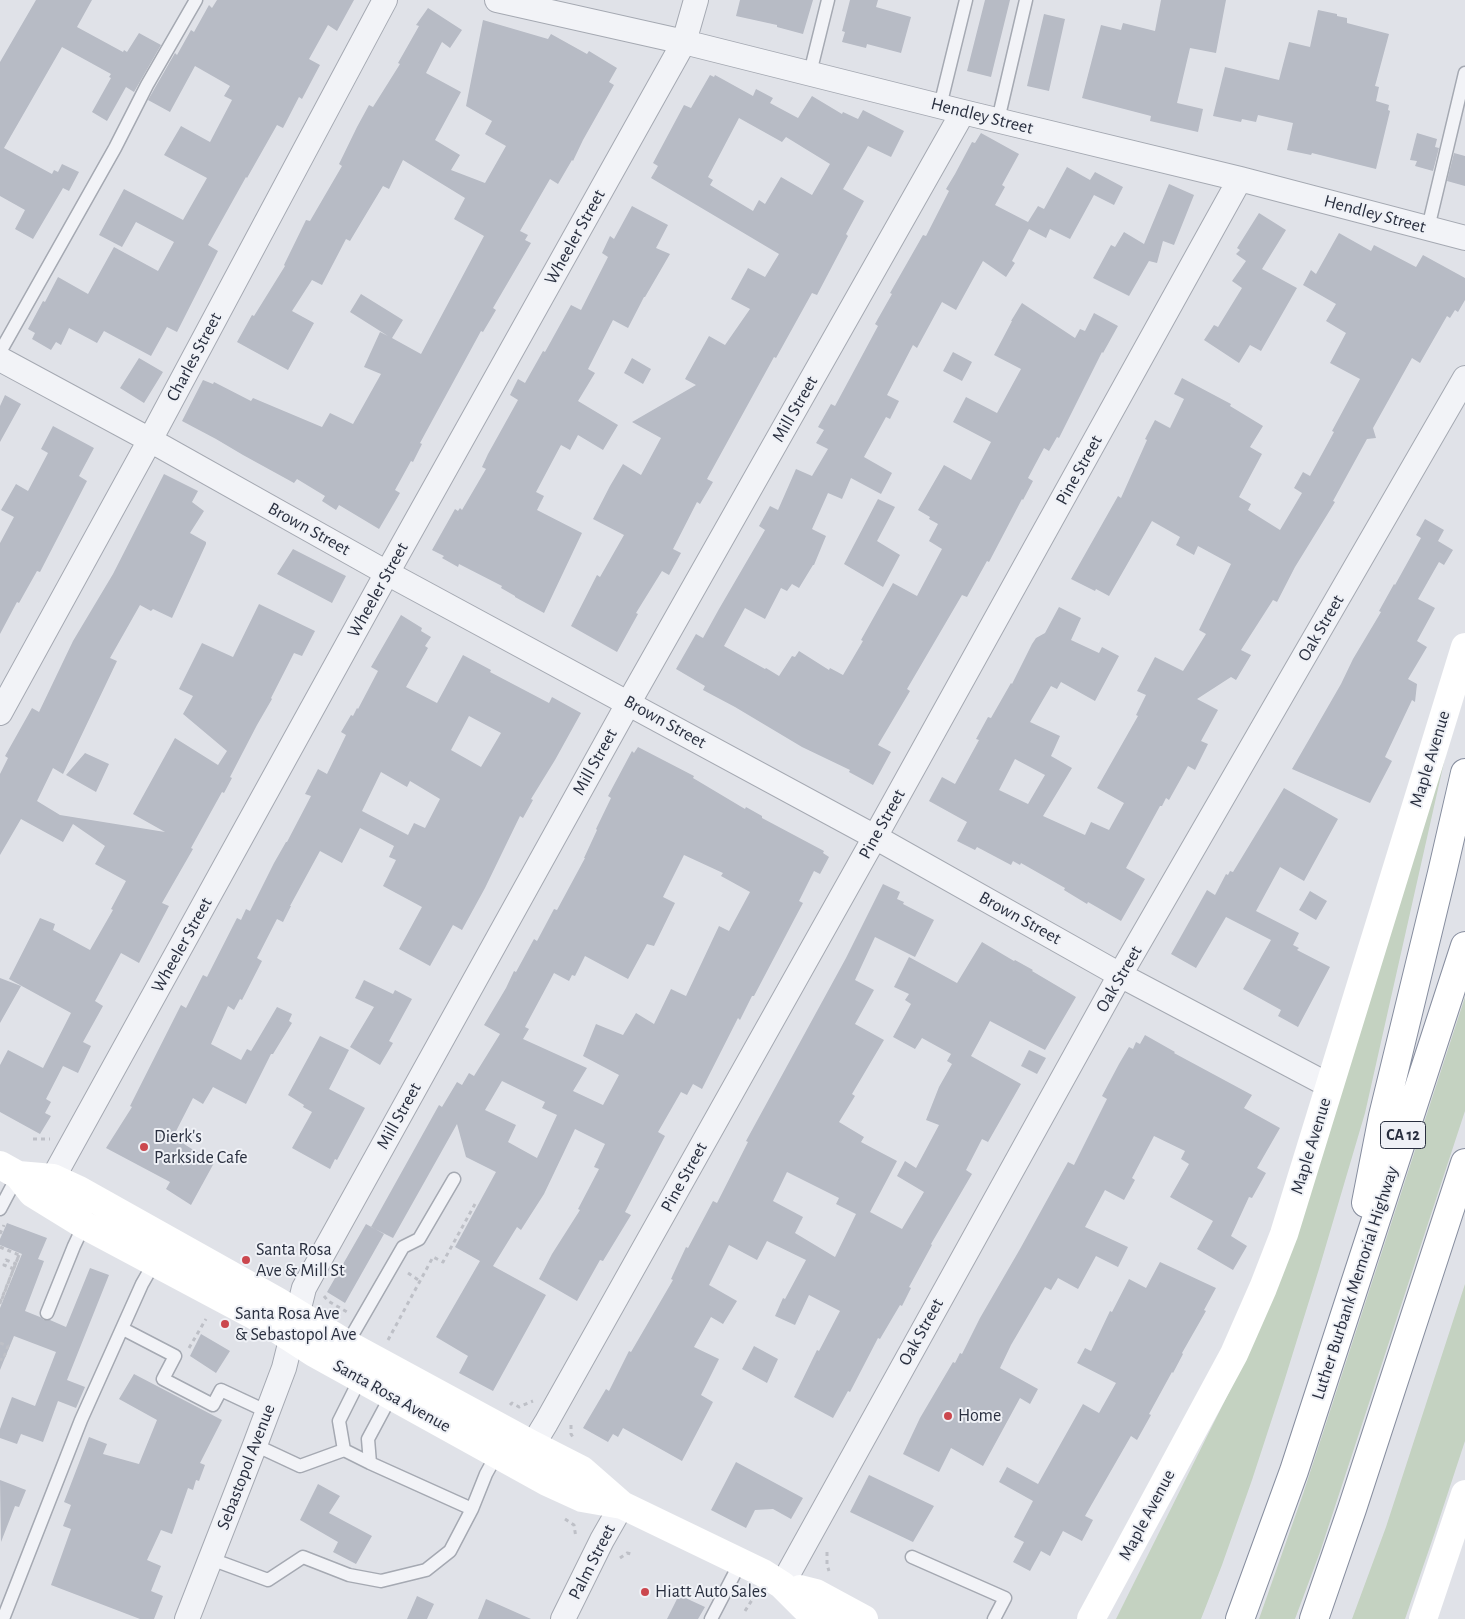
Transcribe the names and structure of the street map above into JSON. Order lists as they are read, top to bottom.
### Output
{
  "streets": {
    "main road": [
      "Maple Avenue",
      "CA 12",
      "Luther Burbank Memorial Highway",
      "Santa Rosa Avenue"
    ],
    "street": [
      "Hendley Street",
      "Wheeler Street",
      "Charles Street",
      "Mill Street",
      "Pine Street",
      "Brown Street",
      "Oak Street",
      "Sebastopol Avenue",
      "Palm Street"
    ]
  },
  "crossings": [
    ["Hendley Street", "Wheeler Street"],
    ["Hendley Street", "Mill Street"],
    ["Hendley Street", "Pine Street"],
    ["Wheeler Street", "Brown Street"],
    ["Wheeler Street", "Santa Rosa Avenue"],
    ["Charles Street", "Brown Street"],
    ["Mill Street", "Brown Street"],
    ["Mill Street", "Santa Rosa Avenue"],
    ["Mill Street", "Sebastopol Avenue"],
    ["Pine Street", "Brown Street"],
    ["Pine Street", "Santa Rosa Avenue"],
    ["Brown Street", "Oak Street"],
    ["Brown Street", "Maple Avenue"],
    ["Oak Street", "Santa Rosa Avenue"],
    ["Santa Rosa Avenue", "Sebastopol Avenue"],
    ["Santa Rosa Avenue", "Palm Street"]
  ],
  "places": [
    "Dierk's Parkside Cafe",
    "Santa Rosa Ave & Mill St",
    "Santa Rosa Ave & Sebastopol Ave",
    "Home",
    "Hiatt Auto Sales"
  ]
}
